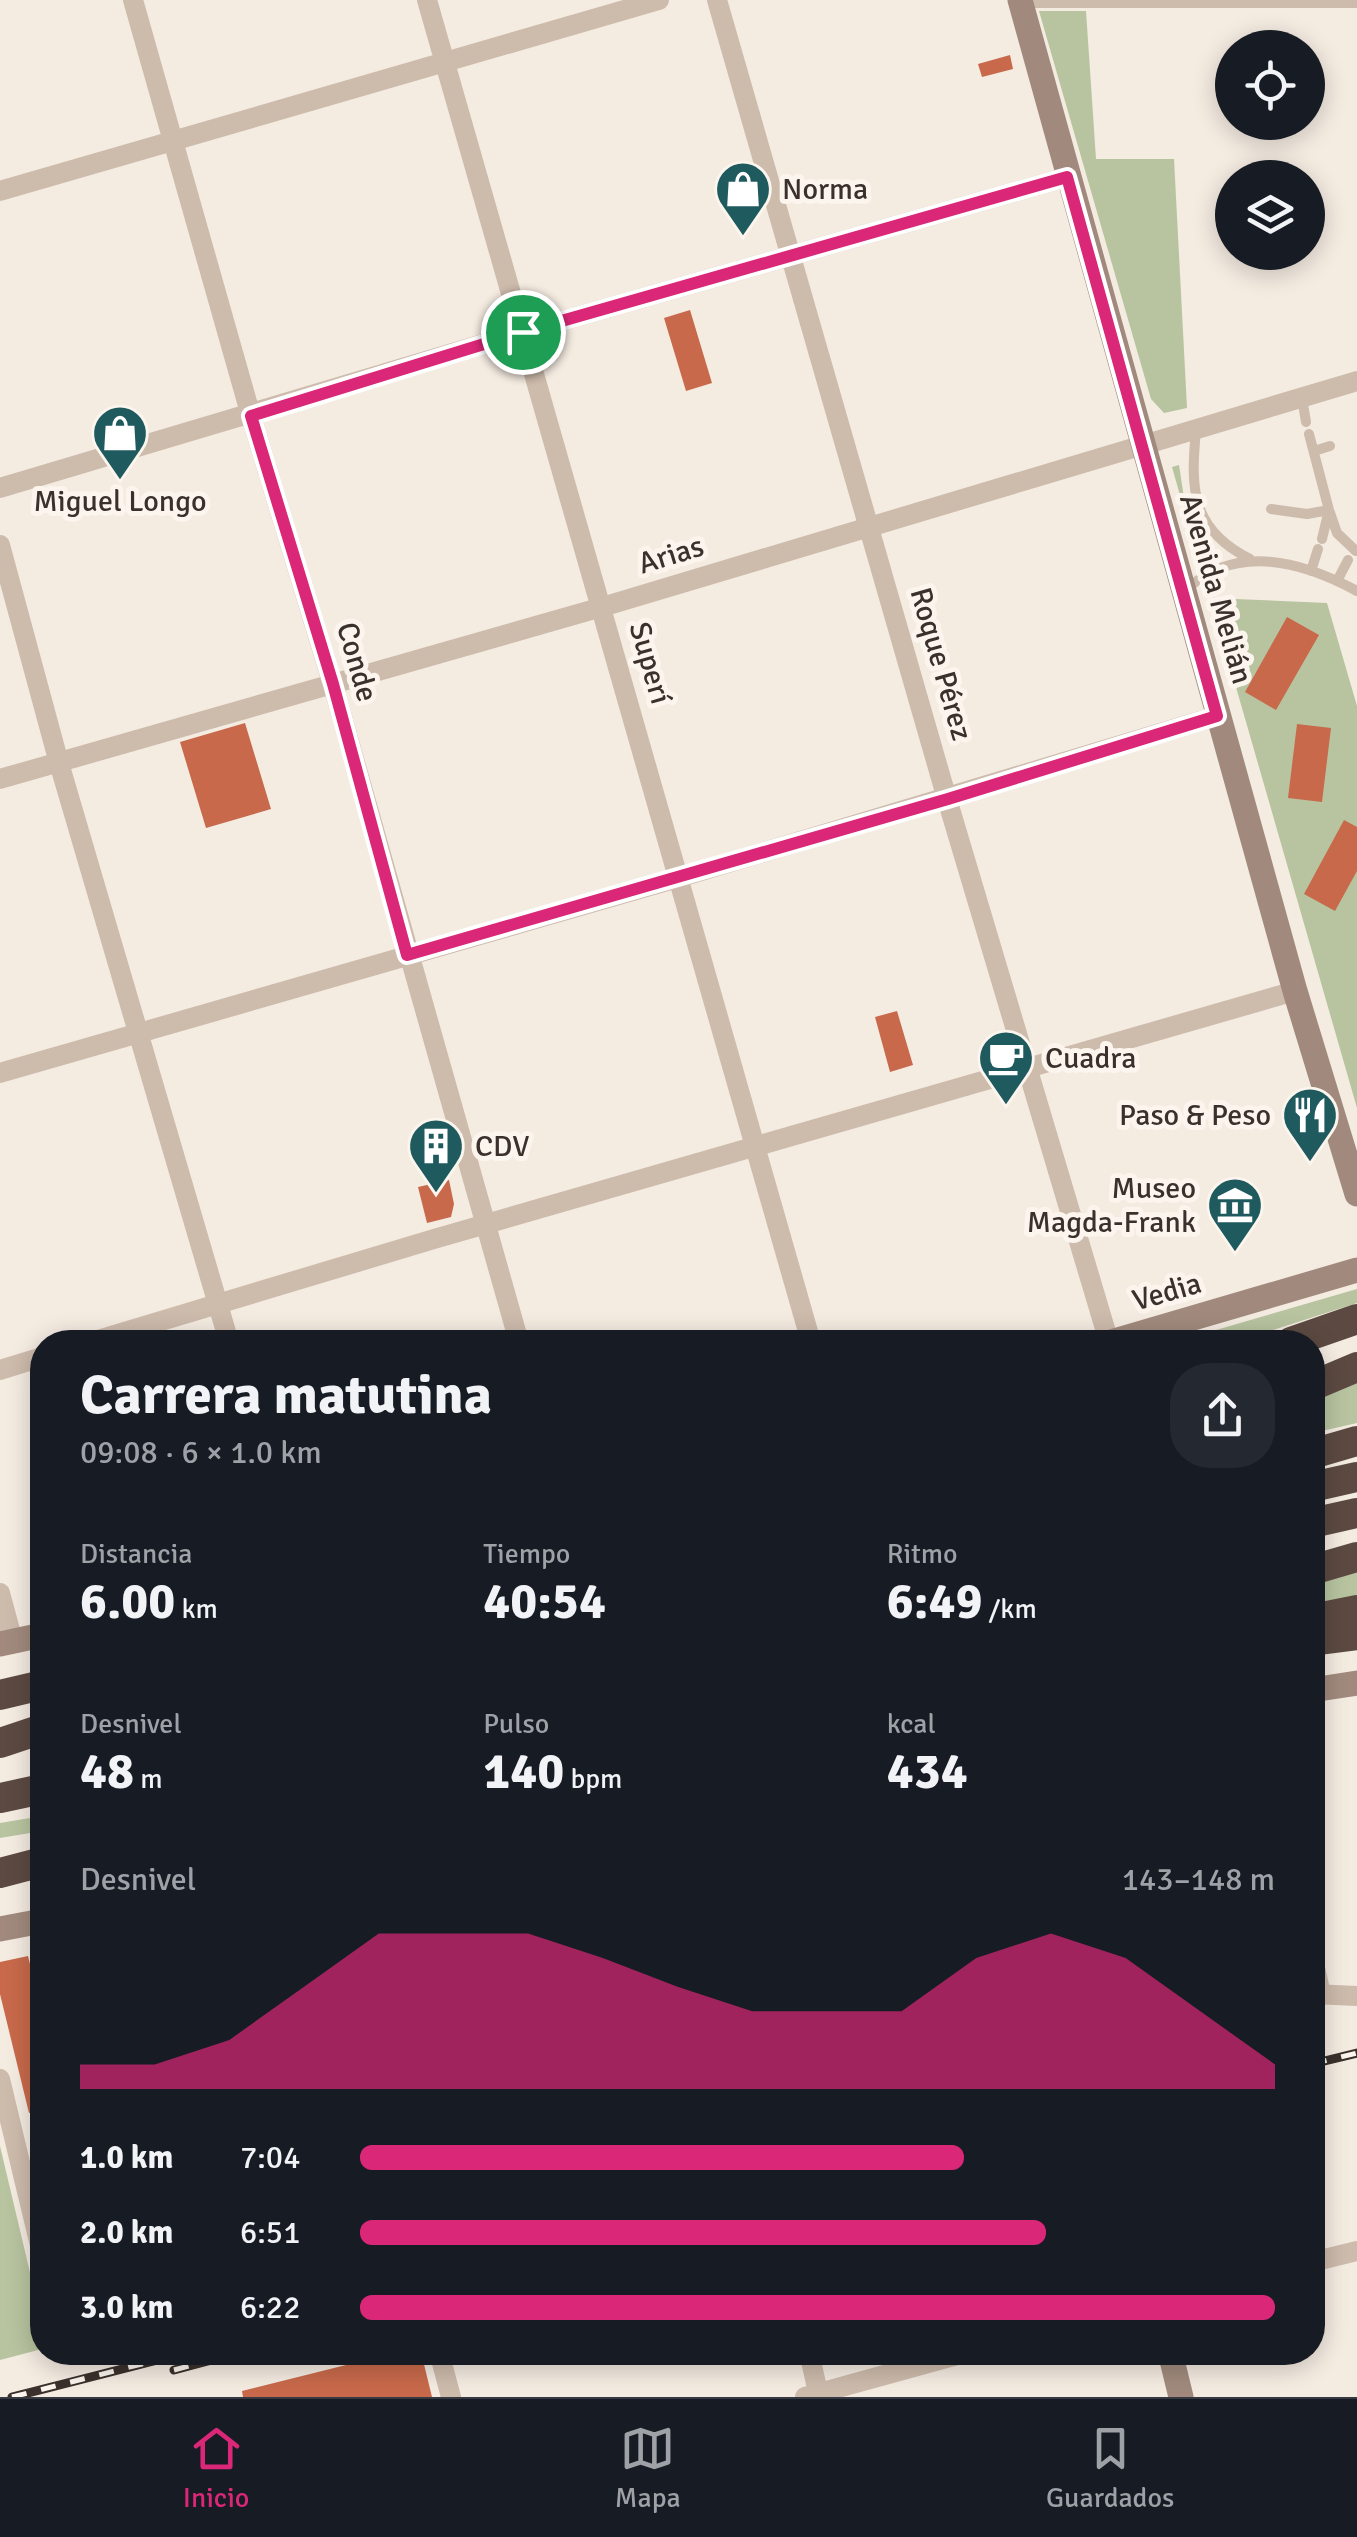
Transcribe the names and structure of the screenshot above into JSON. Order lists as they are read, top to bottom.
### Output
{
  "streets": {
    "street": [
      "Arias",
      "Avenida Melián",
      "Conde",
      "Superí",
      "Roque Pérez",
      "Vedia"
    ]
  },
  "crossings": [
    ["Arias", "Avenida Melián"],
    ["Arias", "Conde"],
    ["Arias", "Superí"],
    ["Arias", "Roque Pérez"]
  ],
  "places": {
    "shop": ["Norma", "Miguel Longo"],
    "cafe": ["Cuadra"],
    "restaurant": ["Paso & Peso"],
    "building": ["CDV"],
    "museum": ["Museo Magda-Frank"]
  },
  "page": {
    "heading": ["Carrera matutina", "09:08 · 6 × 1.0 km"],
    "stats": [
      ["Distancia", "6.00 km"],
      ["Tiempo", "40:54"],
      ["Ritmo", "6:49 /km"],
      ["Desnivel", "48 m"],
      ["Pulso", "140 bpm"],
      ["kcal", "434"]
    ],
    "chart": ["Desnivel", "143–148 m"],
    "list": [
      {
        "name": "1.0 km",
        "note": "7:04"
      },
      {
        "name": "2.0 km",
        "note": "6:51"
      },
      {
        "name": "3.0 km",
        "note": "6:22"
      }
    ],
    "tabs": ["Inicio", "Mapa", "Guardados"]
  }
}
